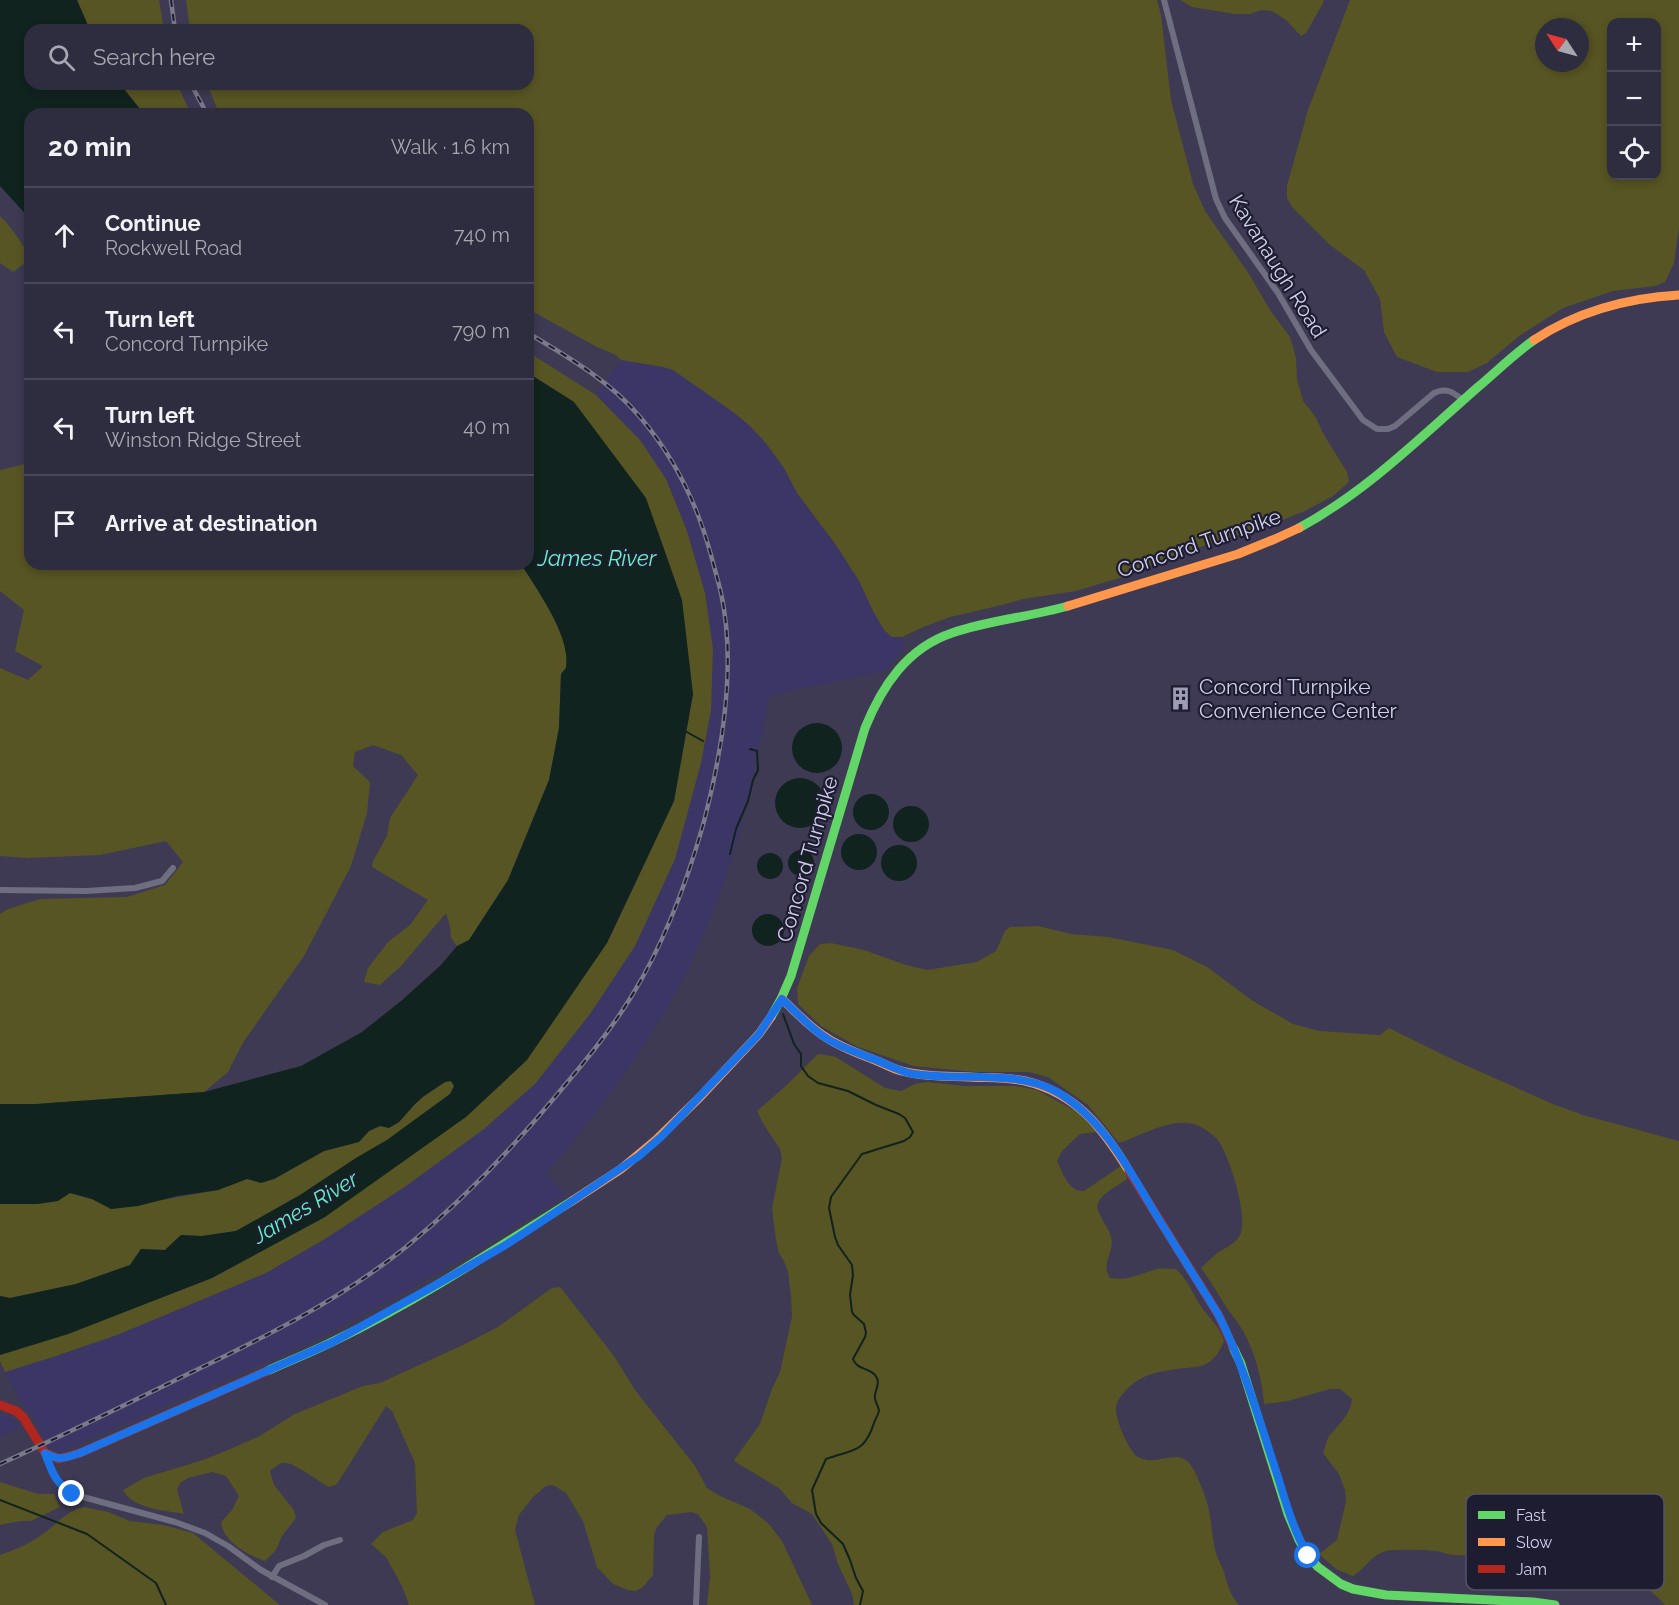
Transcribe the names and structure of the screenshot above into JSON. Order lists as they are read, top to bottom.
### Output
{
  "streets": {
    "street": ["Kavanaugh Road", "Concord Turnpike"]
  },
  "crossings": [
    ["Kavanaugh Road", "Concord Turnpike"]
  ],
  "water": ["James River"],
  "places": {
    "building": ["Concord Turnpike Convenience Center"]
  },
  "legend": ["Fast", "Slow", "Jam"],
  "north": "top left",
  "page": {
    "map_buttons": ["+", "−"],
    "search": "Search here",
    "heading": ["20 min", "Walk · 1.6 km"],
    "list": [
      ["Continue", "Rockwell Road", "740 m"],
      ["Turn left", "Concord Turnpike", "790 m"],
      ["Turn left", "Winston Ridge Street", "40 m"],
      "Arrive at destination"
    ]
  }
}
